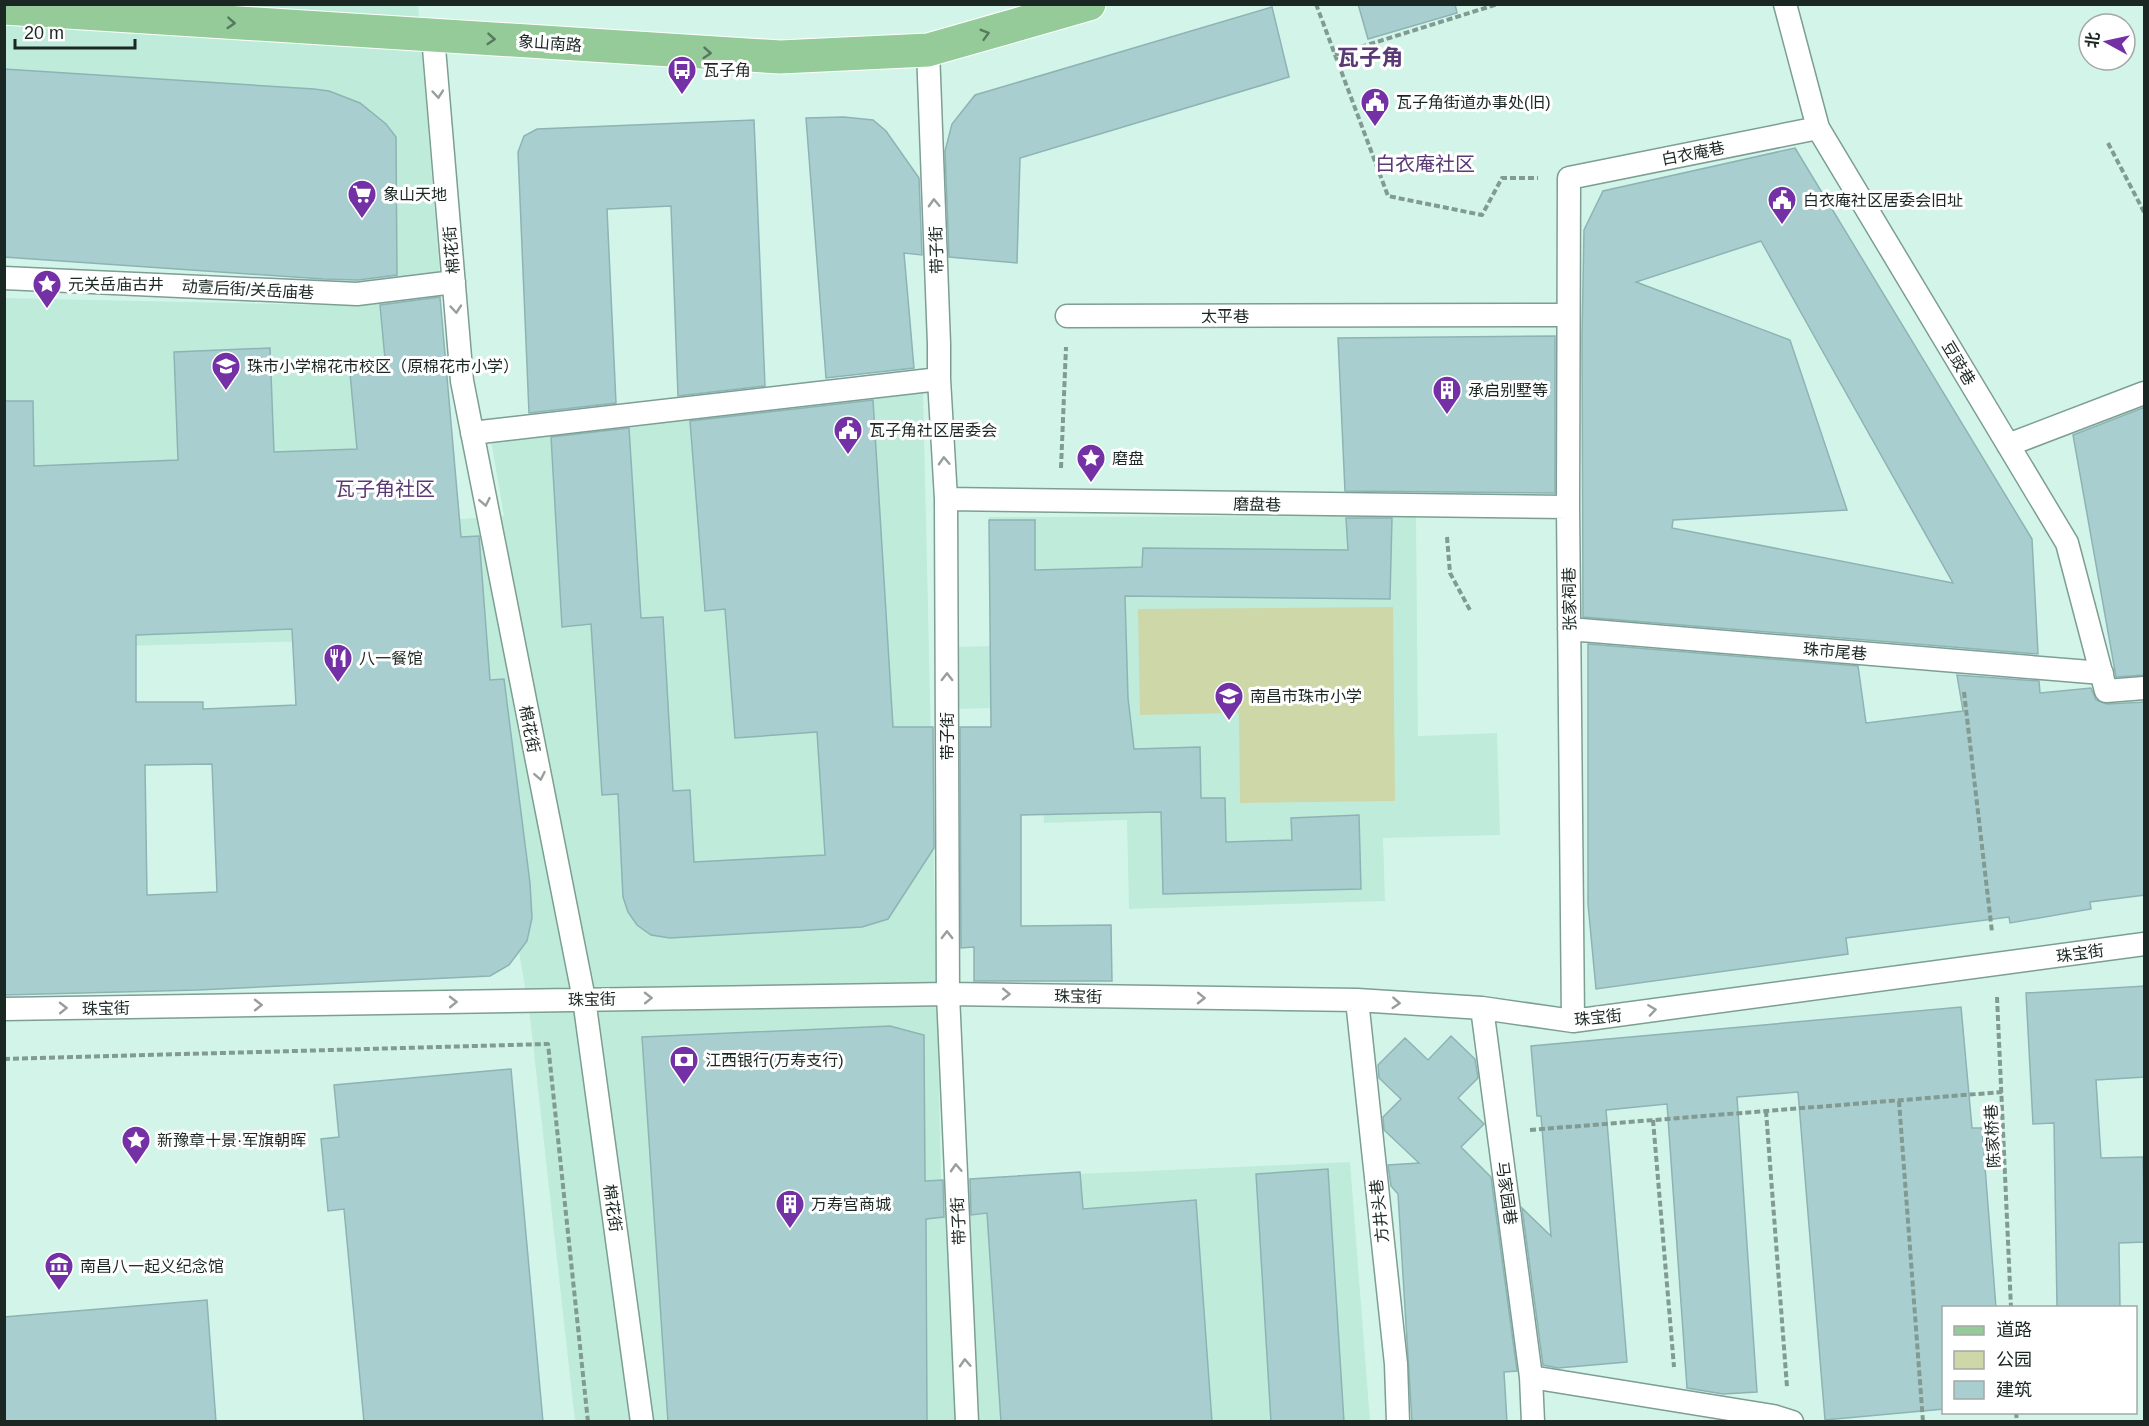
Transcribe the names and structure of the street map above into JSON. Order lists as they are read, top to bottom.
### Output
{
  "streets": {
    "main road": ["象山南路"],
    "lane": [
      "白衣庵巷",
      "棉花街",
      "带子街",
      "动壹后街/关岳庙巷",
      "太平巷",
      "豆豉巷",
      "磨盘巷",
      "张家祠巷",
      "珠市尾巷",
      "珠宝街",
      "马家园巷",
      "方井头巷"
    ],
    "path": ["陈家桥巷"]
  },
  "crossings": [
    ["象山南路", "棉花街"],
    ["象山南路", "带子街"],
    ["白衣庵巷", "豆豉巷"],
    ["白衣庵巷", "张家祠巷"],
    ["棉花街", "动壹后街/关岳庙巷"],
    ["棉花街", "珠宝街"],
    ["带子街", "磨盘巷"],
    ["带子街", "珠宝街"],
    ["太平巷", "张家祠巷"],
    ["豆豉巷", "珠市尾巷"],
    ["磨盘巷", "张家祠巷"],
    ["张家祠巷", "珠市尾巷"],
    ["张家祠巷", "珠宝街"],
    ["珠市尾巷", "陈家桥巷"],
    ["珠宝街", "陈家桥巷"],
    ["珠宝街", "马家园巷"],
    ["珠宝街", "方井头巷"]
  ],
  "one_way": [
    "象山南路",
    "棉花街",
    "带子街",
    "珠宝街"
  ],
  "districts": ["瓦子角", "白衣庵社区", "瓦子角社区"],
  "places": {
    "bus stop": ["瓦子角"],
    "public building": ["瓦子角街道办事处(旧)", "白衣庵社区居委会旧址", "瓦子角社区居委会"],
    "supermarket": ["象山天地"],
    "place": ["元关岳庙古井", "磨盘", "新豫章十景·军旗朝晖"],
    "school or university": ["珠市小学棉花市校区（原棉花市小学）", "南昌市珠市小学"],
    "building": ["承启别墅等", "万寿宫商城"],
    "restaurant": ["八一餐馆"],
    "bank": ["江西银行(万寿支行)"],
    "museum": ["南昌八一起义纪念馆"]
  },
  "legend": ["道路", "公园", "建筑"],
  "scale_bar": "20 m",
  "north": "left"
}
